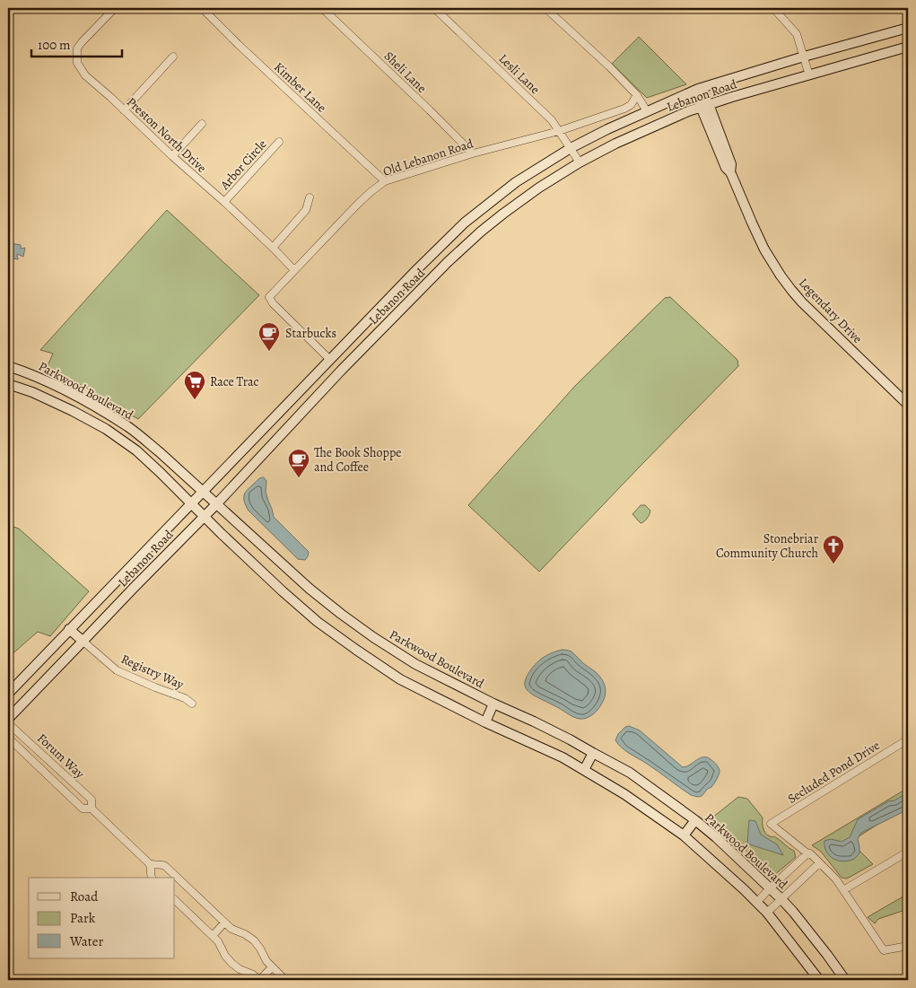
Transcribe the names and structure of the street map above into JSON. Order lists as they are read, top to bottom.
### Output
{
  "streets": {
    "main road": ["Lebanon Road", "Legendary Drive", "Parkwood Boulevard"],
    "street": [
      "Sheli Lane",
      "Lesli Lane",
      "Kimber Lane",
      "Preston North Drive",
      "Old Lebanon Road",
      "Arbor Circle",
      "Registry Way",
      "Forum Way",
      "Secluded Pond Drive"
    ]
  },
  "crossings": [
    ["Sheli Lane", "Old Lebanon Road"],
    ["Lesli Lane", "Lebanon Road"],
    ["Lesli Lane", "Old Lebanon Road"],
    ["Kimber Lane", "Old Lebanon Road"],
    ["Lebanon Road", "Old Lebanon Road"],
    ["Lebanon Road", "Legendary Drive"],
    ["Lebanon Road", "Parkwood Boulevard"],
    ["Lebanon Road", "Registry Way"],
    ["Preston North Drive", "Old Lebanon Road"],
    ["Preston North Drive", "Arbor Circle"]
  ],
  "places": {
    "cafe": ["Starbucks", "The Book Shoppe and Coffee"],
    "supermarket": ["Race Trac"],
    "church": ["Stonebriar Community Church"]
  },
  "legend": ["Road", "Park", "Water"],
  "scale_bar": "100 m"
}
